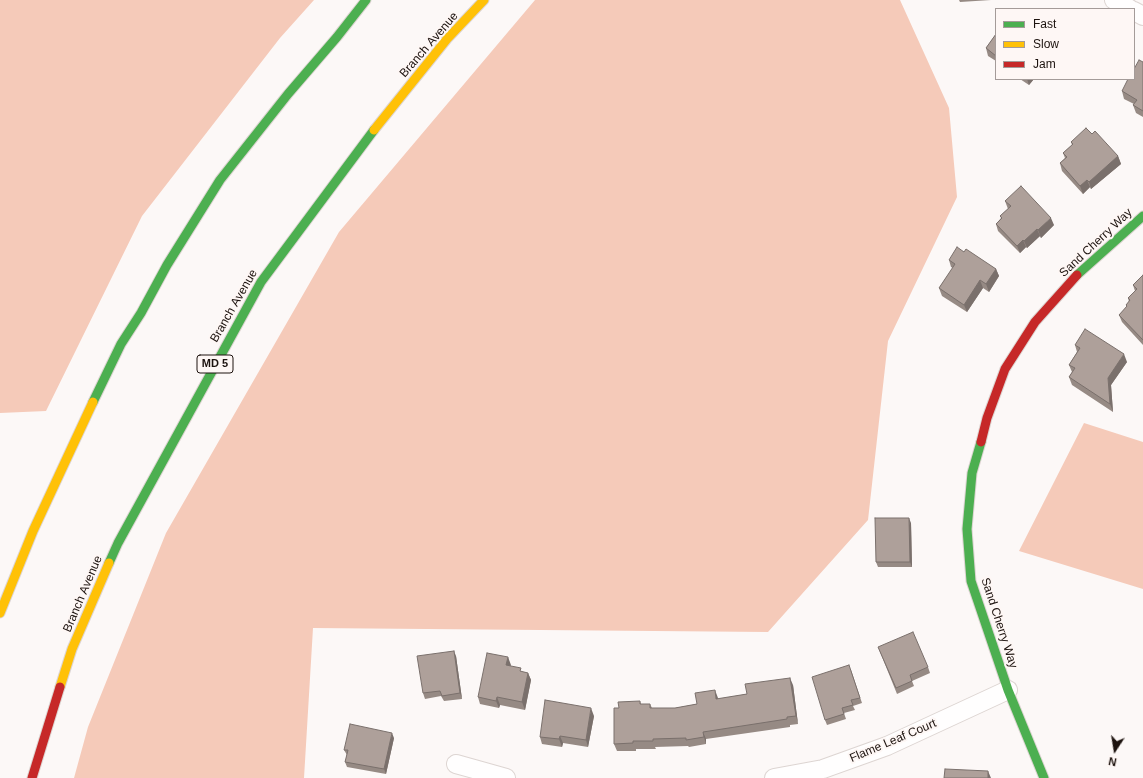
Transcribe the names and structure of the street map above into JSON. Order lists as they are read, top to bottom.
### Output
{
  "streets": {
    "main road": ["Branch Avenue", "Sand Cherry Way", "MD 5"],
    "street": ["Flame Leaf Court"]
  },
  "crossings": [
    ["Sand Cherry Way", "Flame Leaf Court"]
  ],
  "legend": ["Fast", "Slow", "Jam"],
  "north": "bottom"
}
